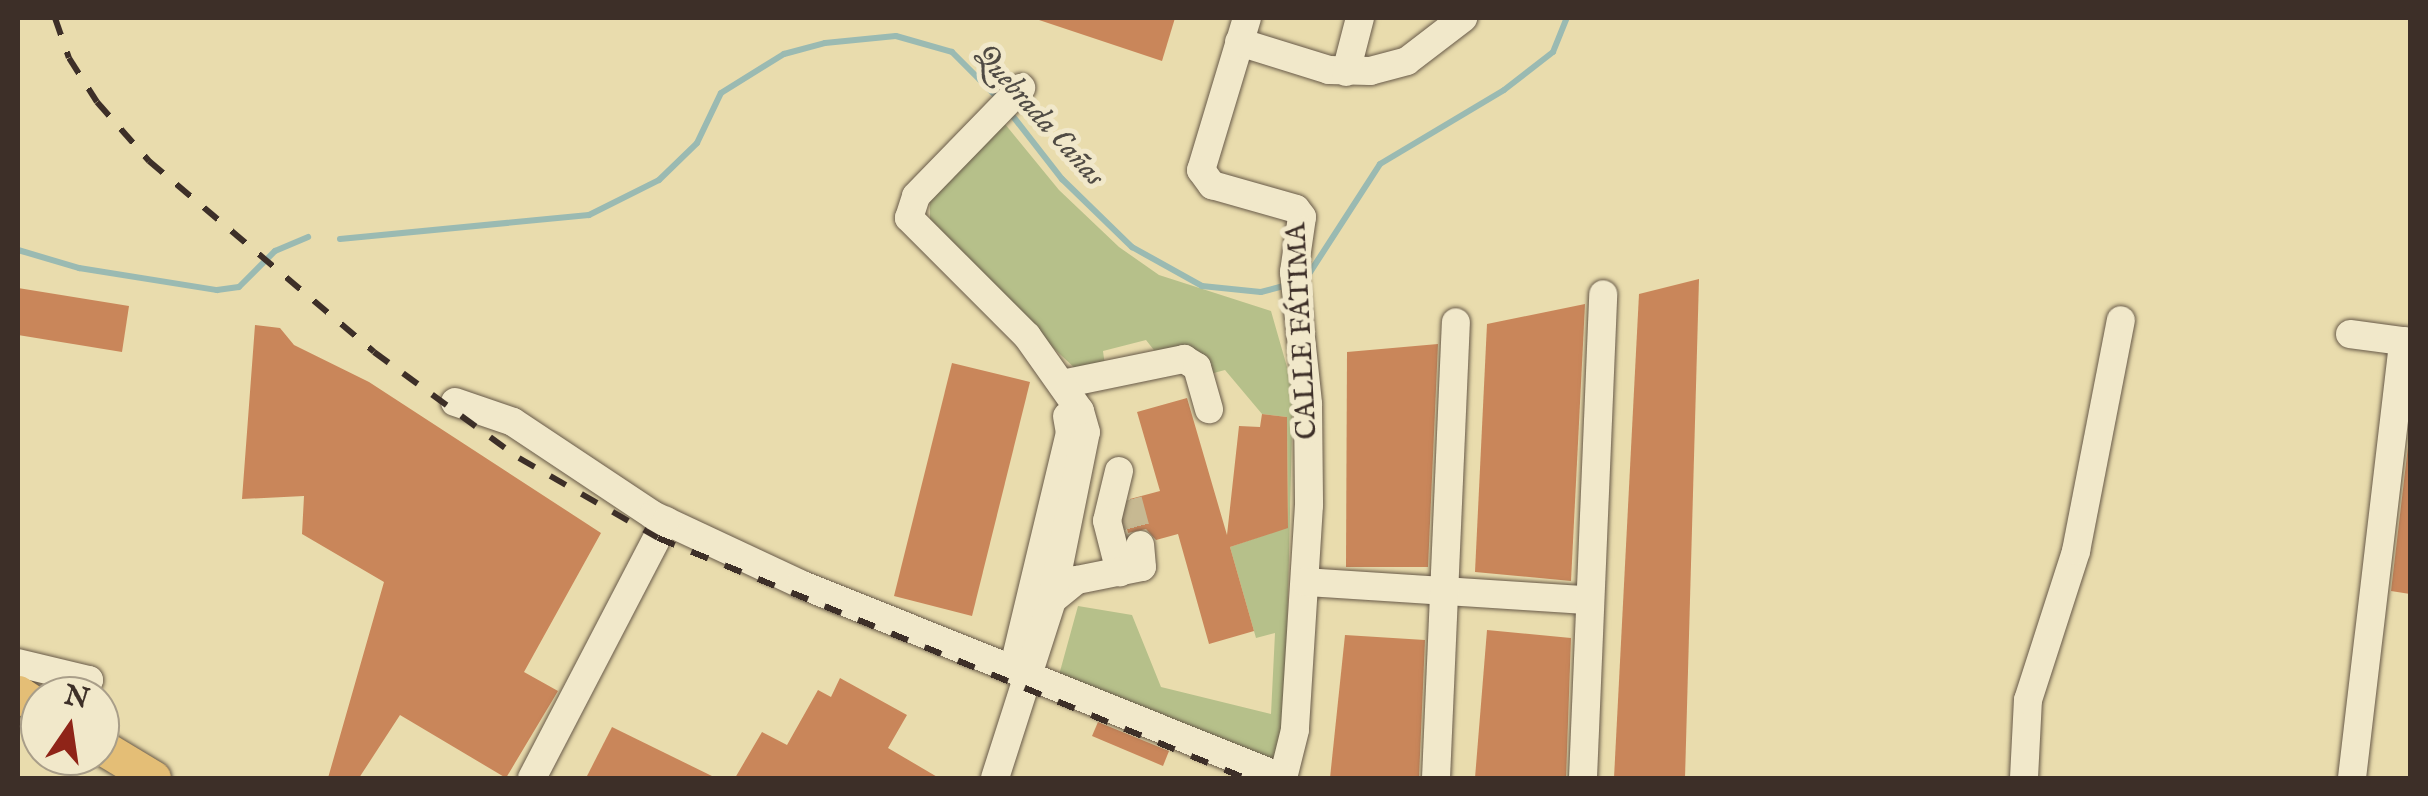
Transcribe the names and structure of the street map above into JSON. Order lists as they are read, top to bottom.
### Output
{
  "streets": {
    "street": ["CALLE FÁTIMA"]
  },
  "water": ["Quebrada Cañas"],
  "north": "top"
}
